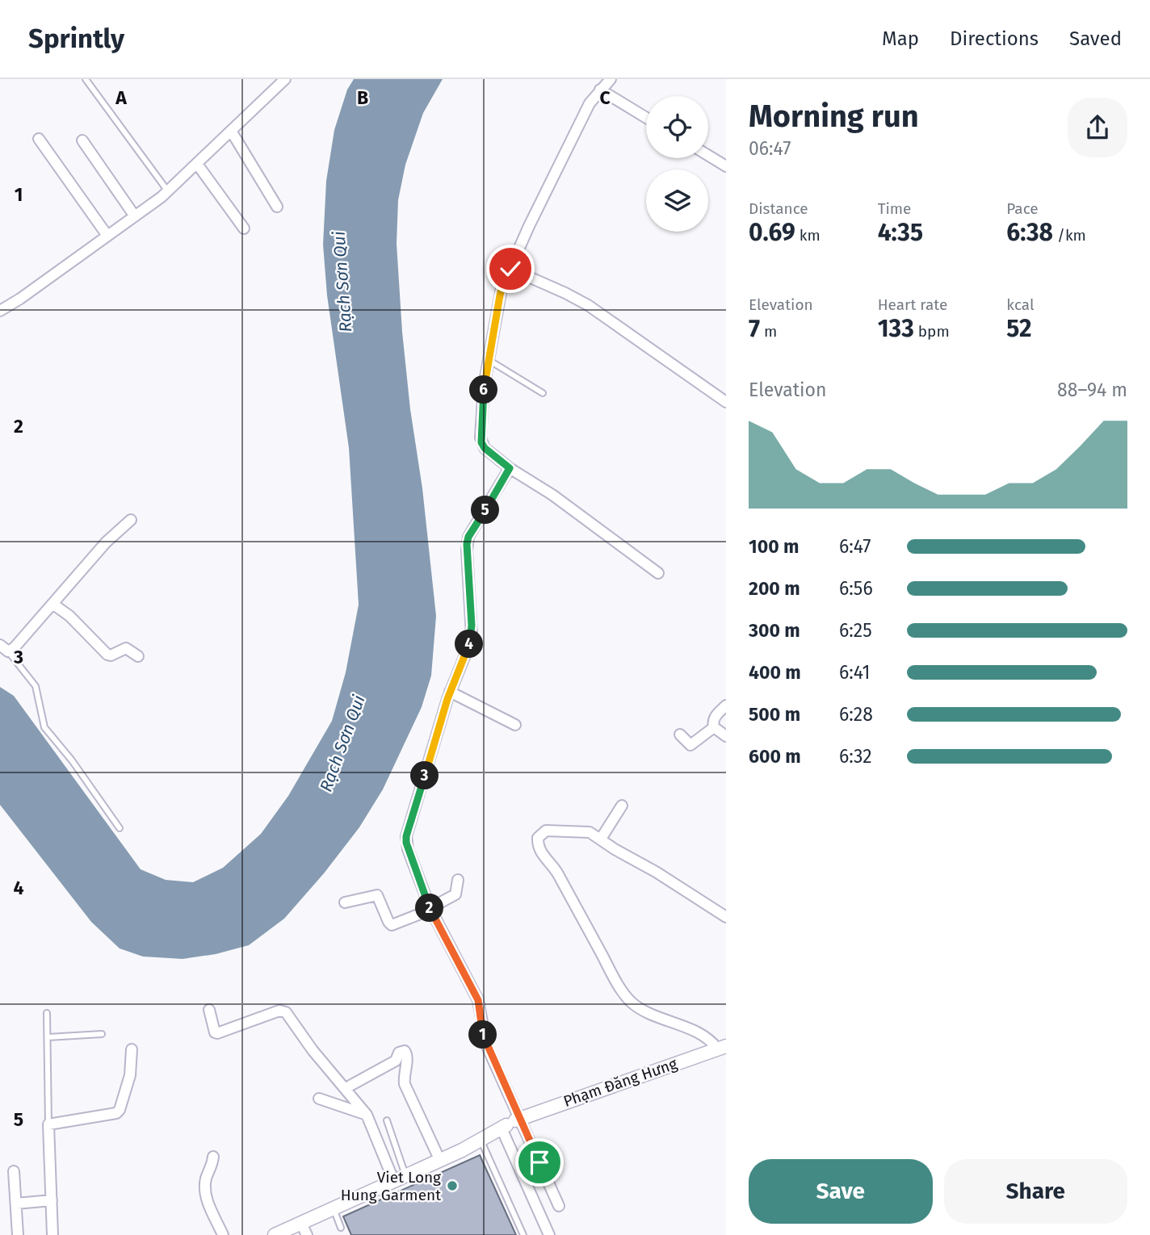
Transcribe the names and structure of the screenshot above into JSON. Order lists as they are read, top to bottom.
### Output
{
  "streets": {
    "street": ["Phạm Đăng Hưng"]
  },
  "water": ["Rạch Sơn Qui"],
  "places": ["Viet Long Hung Garment"],
  "page": {
    "header": "Sprintly",
    "nav": ["Map", "Directions", "Saved"],
    "heading": ["Morning run", "06:47"],
    "stats": [
      ["Distance", "0.69 km"],
      ["Time", "4:35"],
      ["Pace", "6:38 /km"],
      ["Elevation", "7 m"],
      ["Heart rate", "133 bpm"],
      ["kcal", "52"]
    ],
    "chart": ["Elevation", "88–94 m"],
    "pins": [
      "6",
      "5",
      "4",
      "3",
      "2",
      "1"
    ],
    "list": [
      {
        "name": "100 m",
        "note": "6:47"
      },
      {
        "name": "200 m",
        "note": "6:56"
      },
      {
        "name": "300 m",
        "note": "6:25"
      },
      {
        "name": "400 m",
        "note": "6:41"
      },
      {
        "name": "500 m",
        "note": "6:28"
      },
      {
        "name": "600 m",
        "note": "6:32"
      }
    ],
    "buttons": ["Save", "Share"]
  },
  "grid": {
    "columns": ["A", "B", "C"],
    "rows": [
      "1",
      "2",
      "3",
      "4",
      "5"
    ]
  }
}
